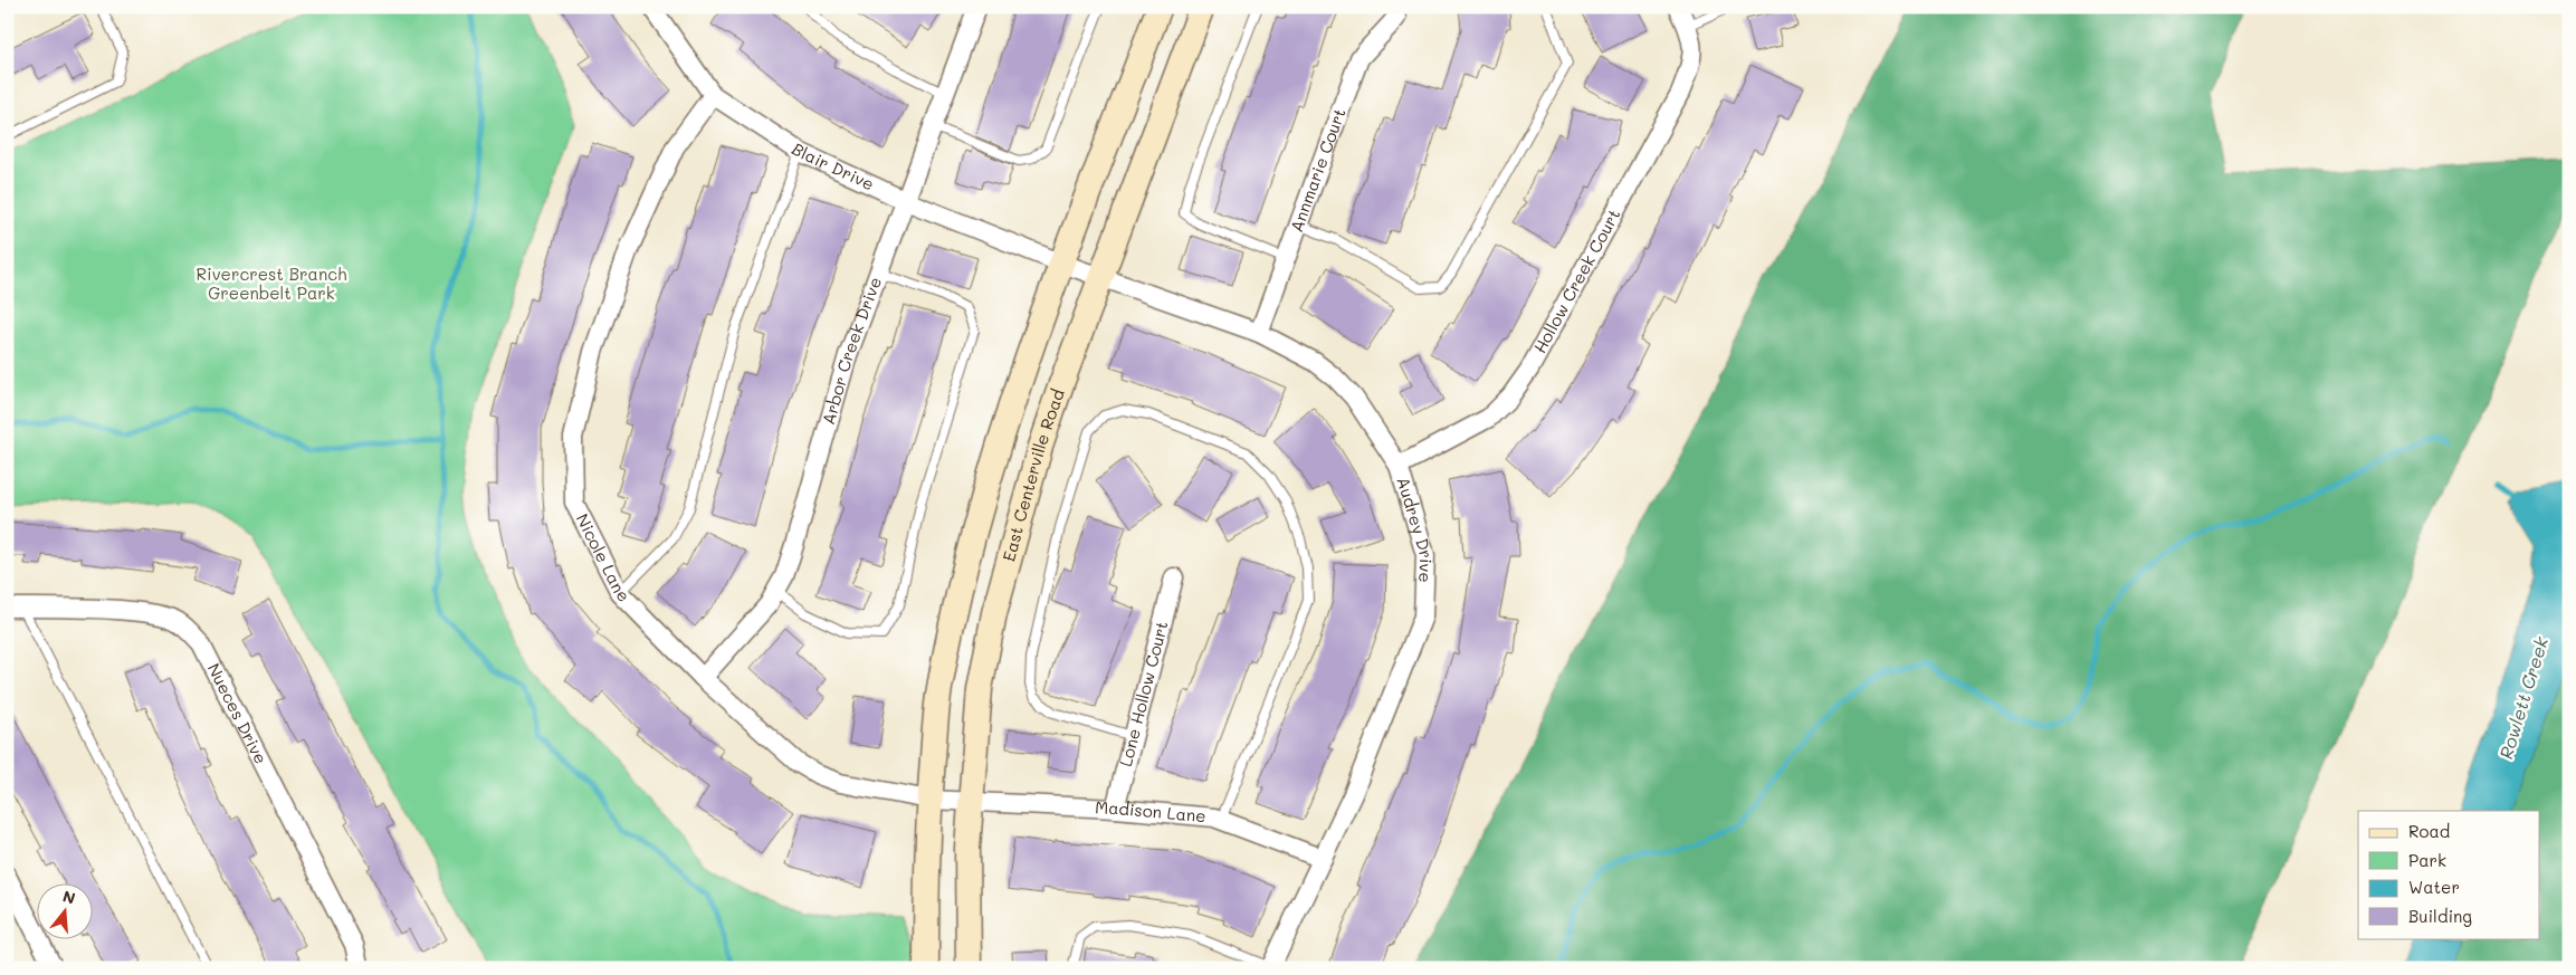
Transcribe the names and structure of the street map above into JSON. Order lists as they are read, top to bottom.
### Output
{
  "streets": {
    "main road": ["East Centerville Road"],
    "street": [
      "Blair Drive",
      "Annmarie Court",
      "Hollow Creek Court",
      "Arbor Creek Drive",
      "Audrey Drive",
      "Nicole Lane",
      "Lone Hollow Court",
      "Nueces Drive",
      "Madison Lane"
    ]
  },
  "crossings": [
    ["Blair Drive", "Arbor Creek Drive"],
    ["Blair Drive", "Audrey Drive"],
    ["Blair Drive", "Nicole Lane"],
    ["Annmarie Court", "Audrey Drive"],
    ["Hollow Creek Court", "Audrey Drive"],
    ["Arbor Creek Drive", "Nicole Lane"],
    ["East Centerville Road", "Audrey Drive"],
    ["East Centerville Road", "Nicole Lane"],
    ["East Centerville Road", "Madison Lane"],
    ["Audrey Drive", "Madison Lane"],
    ["Nicole Lane", "Madison Lane"],
    ["Lone Hollow Court", "Madison Lane"]
  ],
  "water": ["Rowlett Creek"],
  "parks": ["Rivercrest Branch Greenbelt Park"],
  "legend": [
    "Road",
    "Park",
    "Water",
    "Building"
  ],
  "north": "top"
}
